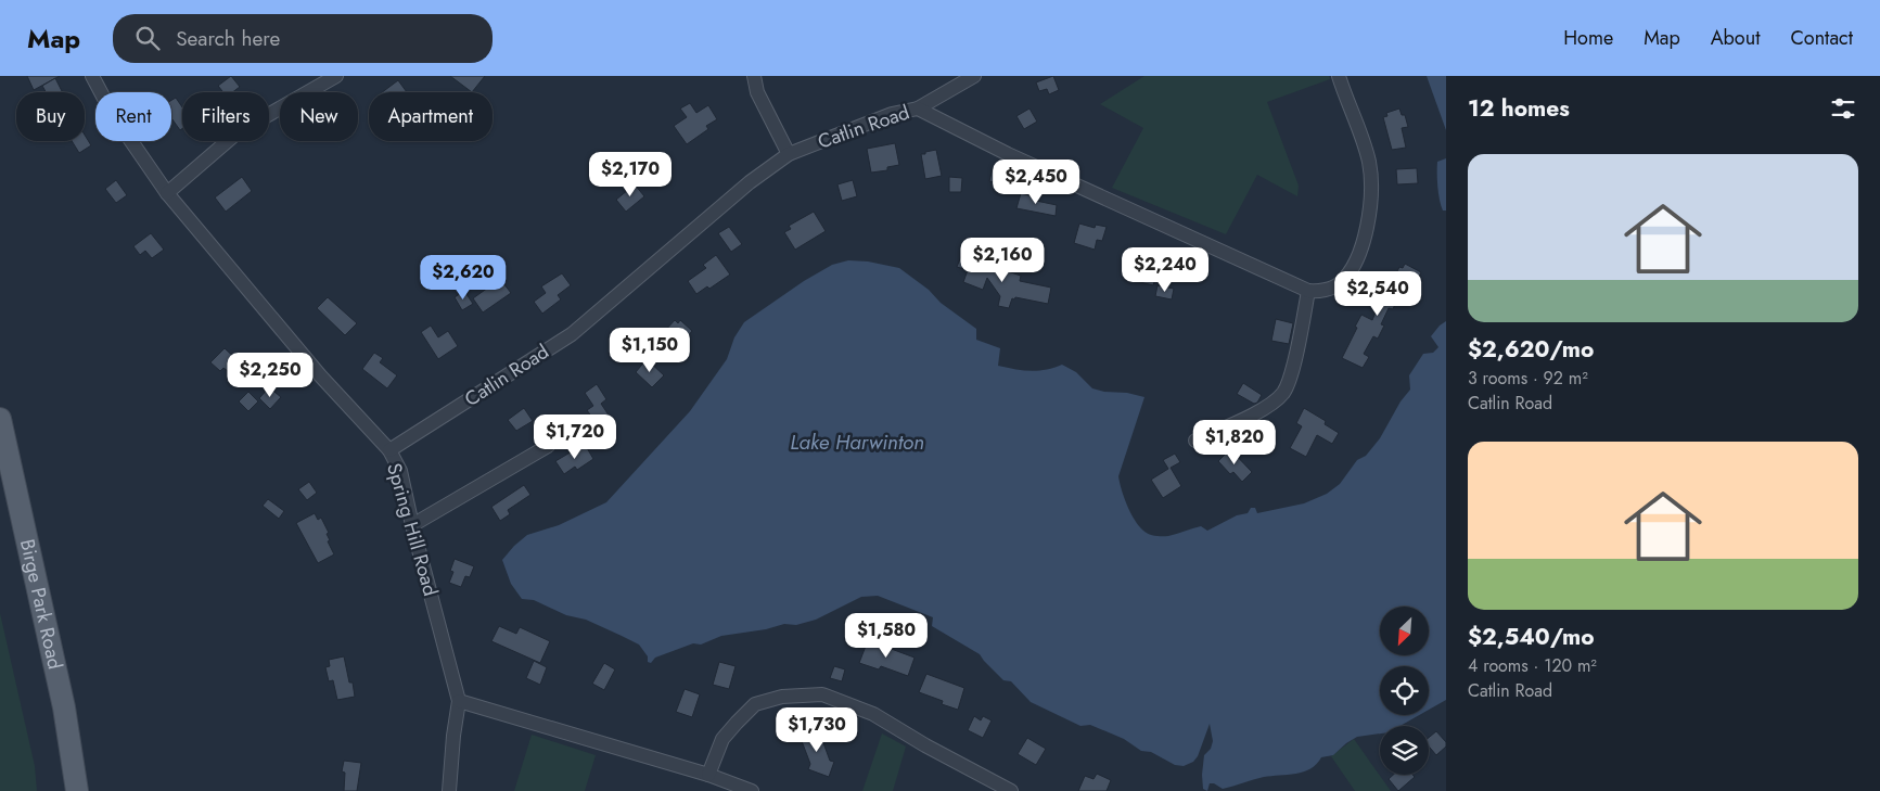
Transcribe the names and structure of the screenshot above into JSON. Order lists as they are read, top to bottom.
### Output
{
  "streets": {
    "main road": ["Birge Park Road"],
    "street": ["Catlin Road", "Spring Hill Road"]
  },
  "crossings": [
    ["Catlin Road", "Spring Hill Road"]
  ],
  "water": ["Lake Harwinton"],
  "north": "bottom left",
  "page": {
    "header": "Map",
    "search": "Search here",
    "nav": [
      "Home",
      "Map",
      "About",
      "Contact"
    ],
    "heading": "12 homes",
    "chip": [
      "Buy",
      "Rent",
      "Filters",
      "New",
      "Apartment"
    ],
    "list": [
      {
        "name": "$2,620/mo",
        "note": "3 rooms · 92 m² · Catlin Road"
      },
      {
        "name": "$2,540/mo",
        "note": "4 rooms · 120 m² · Catlin Road"
      }
    ],
    "price": [
      "$2,170",
      "$2,450",
      "$2,160",
      "$2,240",
      "$2,620",
      "$2,540",
      "$1,150",
      "$2,250",
      "$1,720",
      "$1,820",
      "$1,580",
      "$1,730"
    ]
  }
}
